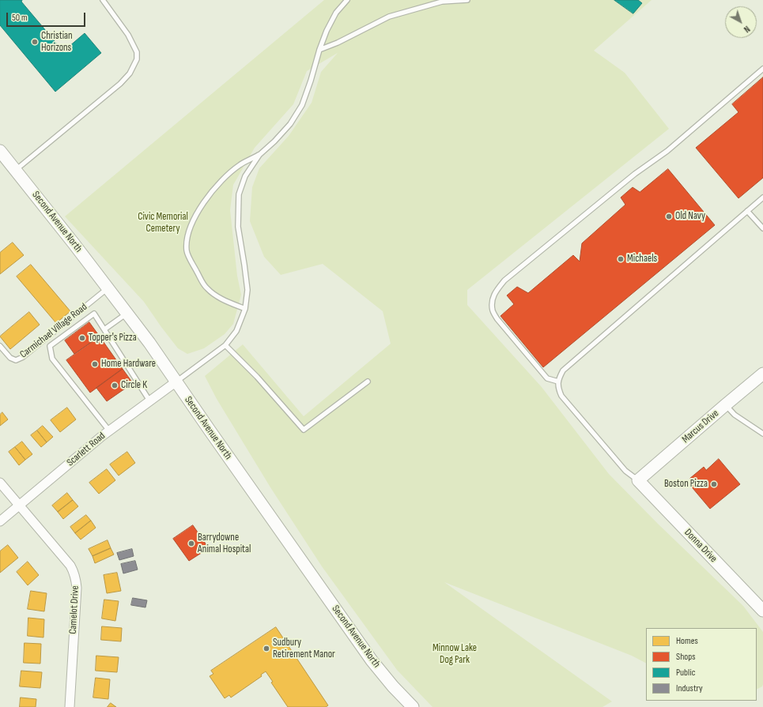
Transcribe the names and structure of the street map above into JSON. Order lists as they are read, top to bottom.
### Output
{
  "streets": {
    "main road": ["Second Avenue North", "Marcus Drive", "Donna Drive"],
    "street": ["Scarlett Road", "Camelot Drive"],
    "lane": ["Carmichael Village Road"]
  },
  "crossings": [
    ["Second Avenue North", "Carmichael Village Road"],
    ["Second Avenue North", "Scarlett Road"],
    ["Marcus Drive", "Donna Drive"],
    ["Scarlett Road", "Camelot Drive"]
  ],
  "parks": ["Civic Memorial Cemetery", "Minnow Lake Dog Park"],
  "places": [
    "Christian Horizons",
    "Old Navy",
    "Michaels",
    "Topper's Pizza",
    "Home Hardware",
    "Circle K",
    "Boston Pizza",
    "Barrydowne Animal Hospital",
    "Sudbury Retirement Manor"
  ],
  "legend": [
    "Homes",
    "Shops",
    "Public",
    "Industry"
  ],
  "scale_bar": "50 m",
  "north": "bottom right"
}
